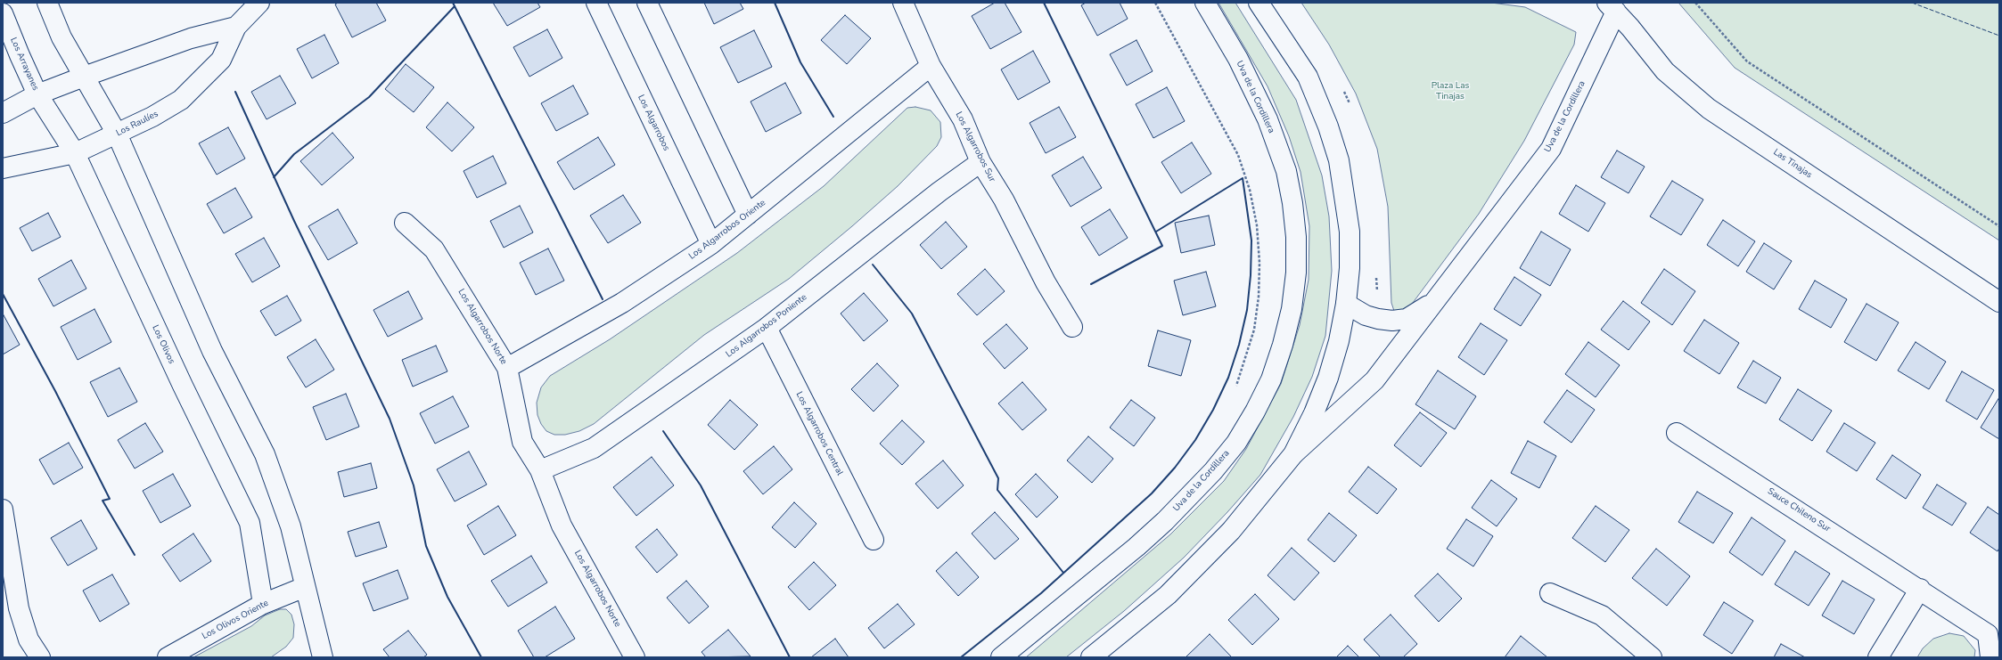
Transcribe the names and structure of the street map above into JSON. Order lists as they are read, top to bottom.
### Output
{
  "streets": {
    "street": [
      "Los Arrayanes",
      "Uva de la Cordillera",
      "Los Algarrobos",
      "Los Raulíes",
      "Los Algarrobos Sur",
      "Las Tinajas",
      "Los Algarrobos Oriente",
      "Los Algarrobos Poniente",
      "Los Algarrobos Norte",
      "Los Olivos",
      "Los Algarrobos Central",
      "Sauce Chileno Sur",
      "Los Olivos Oriente"
    ]
  },
  "crossings": [
    ["Los Arrayanes", "Los Olivos"],
    ["Uva de la Cordillera", "Las Tinajas"],
    ["Los Algarrobos", "Los Algarrobos Oriente"],
    ["Los Raulíes", "Los Olivos"],
    ["Los Algarrobos Sur", "Los Algarrobos Oriente"],
    ["Los Algarrobos Sur", "Los Algarrobos Poniente"],
    ["Los Algarrobos Oriente", "Los Algarrobos Norte"],
    ["Los Algarrobos Poniente", "Los Algarrobos Norte"],
    ["Los Algarrobos Poniente", "Los Algarrobos Central"],
    ["Los Olivos", "Los Olivos Oriente"]
  ],
  "parks": ["Plaza Las Tinajas"]
}
